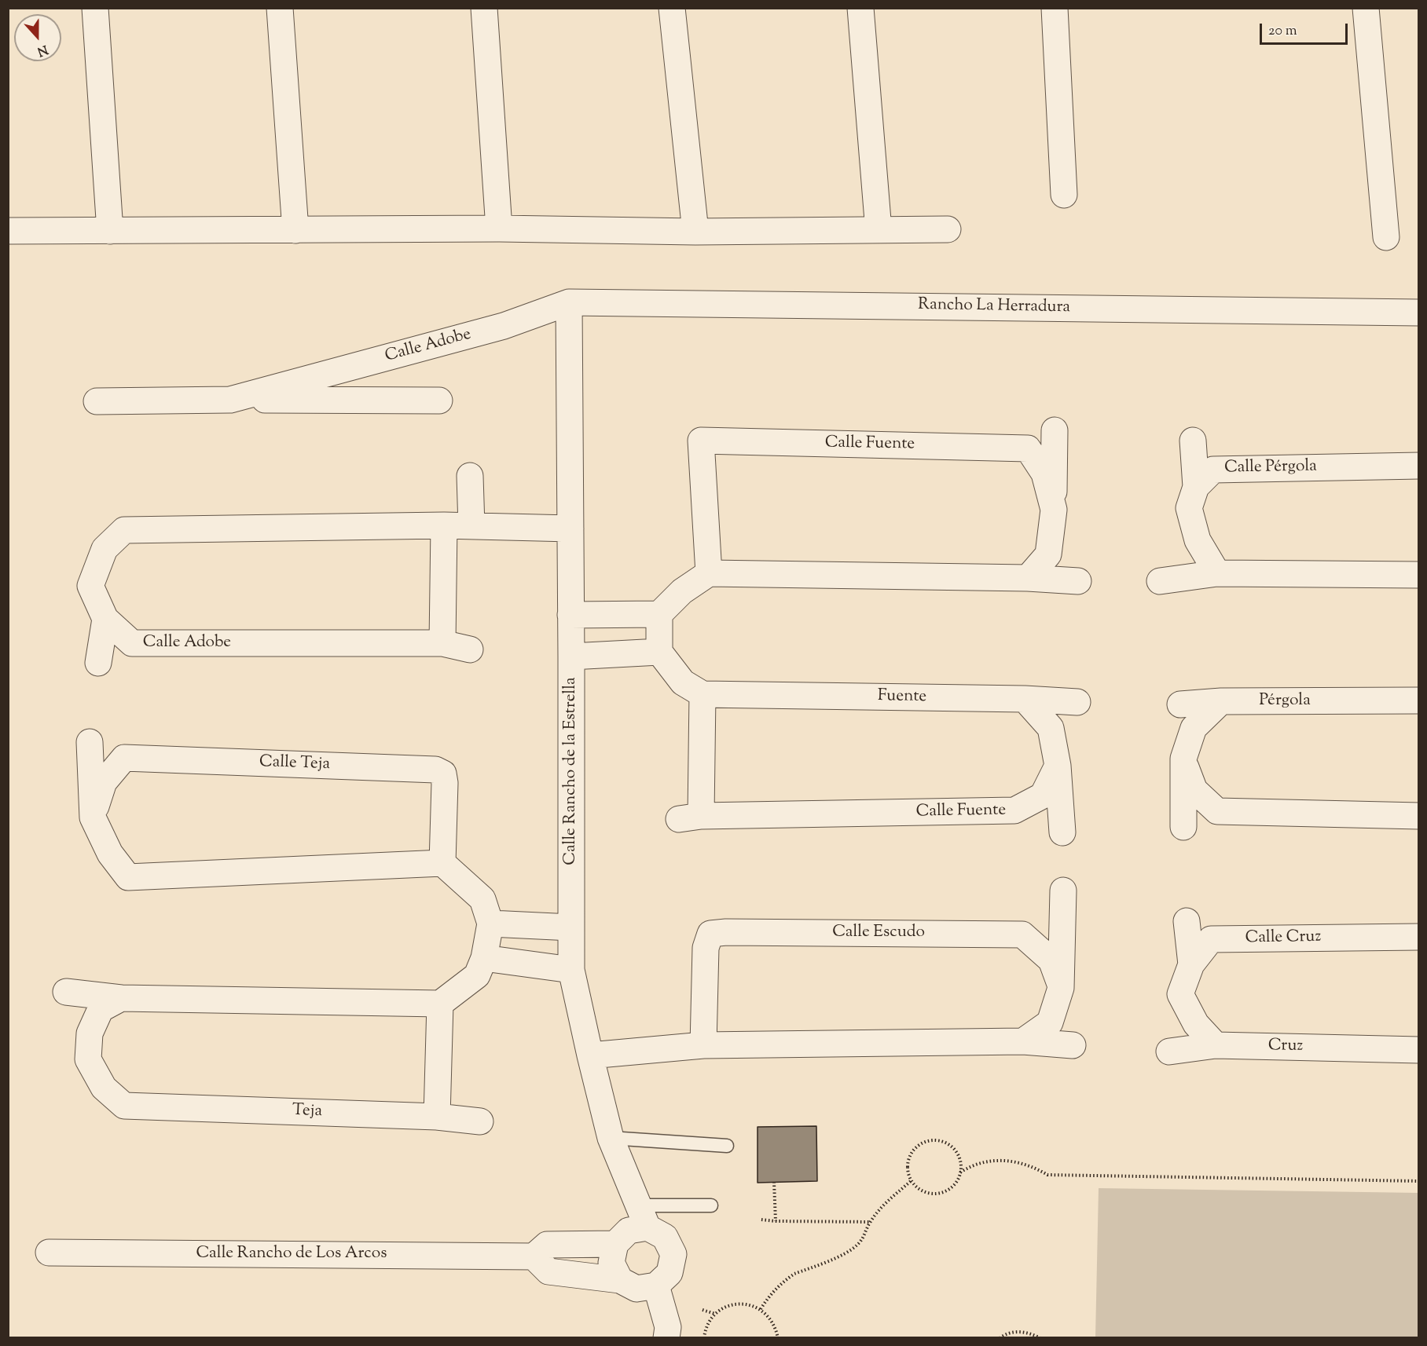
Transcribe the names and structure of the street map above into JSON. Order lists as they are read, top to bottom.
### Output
{
  "streets": {
    "street": [
      "Rancho La Herradura",
      "Calle Adobe",
      "Calle Fuente",
      "Calle Pérgola",
      "Fuente",
      "Pérgola",
      "Calle Teja",
      "Calle Rancho de la Estrella",
      "Calle Escudo",
      "Calle Cruz",
      "Cruz",
      "Teja",
      "Calle Rancho de Los Arcos"
    ]
  },
  "crossings": [
    ["Rancho La Herradura", "Calle Adobe"],
    ["Rancho La Herradura", "Calle Rancho de la Estrella"],
    ["Calle Adobe", "Calle Rancho de la Estrella"],
    ["Calle Fuente", "Fuente"],
    ["Calle Cruz", "Cruz"]
  ],
  "scale_bar": "20 m",
  "north": "bottom"
}
